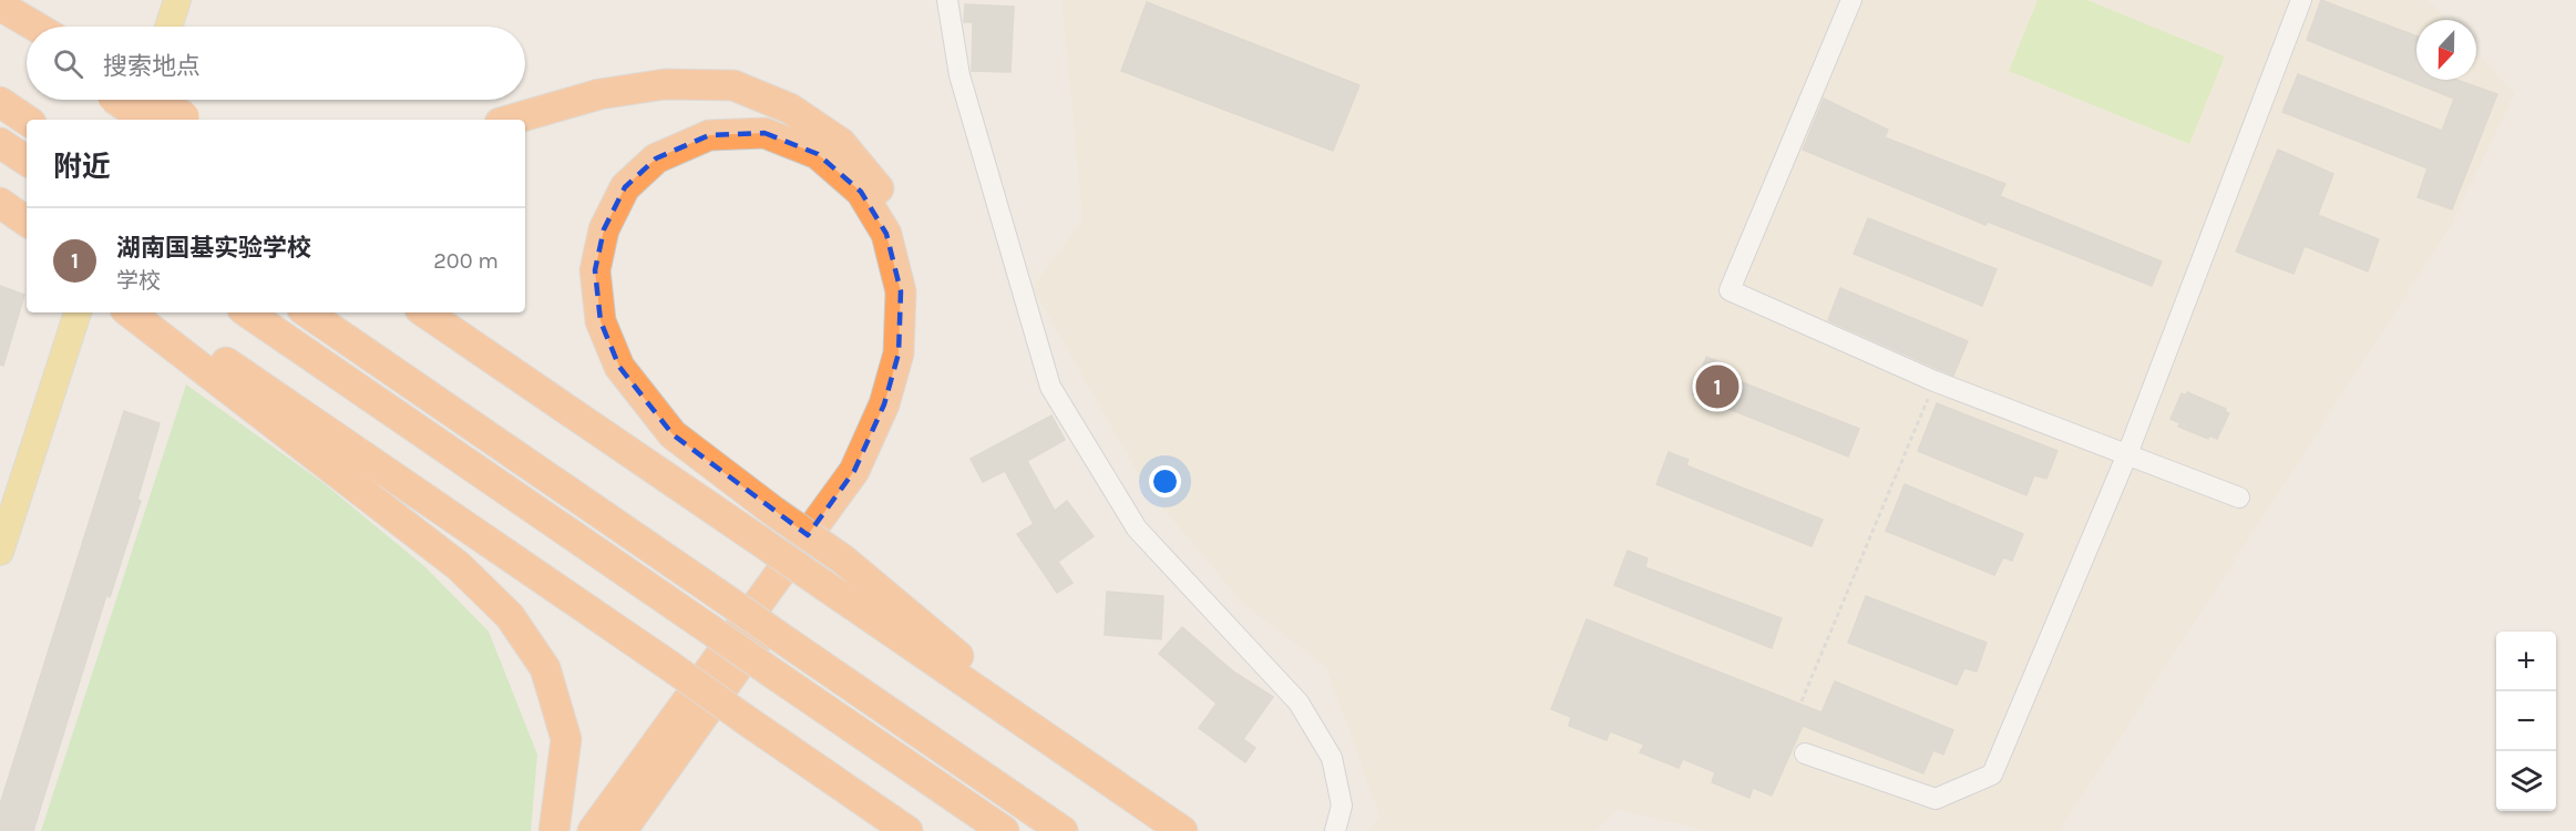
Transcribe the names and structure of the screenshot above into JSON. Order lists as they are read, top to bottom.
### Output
{
  "north": "bottom",
  "page": {
    "search": "搜索地点",
    "heading": "附近",
    "list": [
      {
        "mark": "1",
        "name": "湖南国基实验学校",
        "note": "学校",
        "value": "200 m"
      }
    ],
    "pins": "1",
    "map_buttons": ["+", "−"]
  }
}
